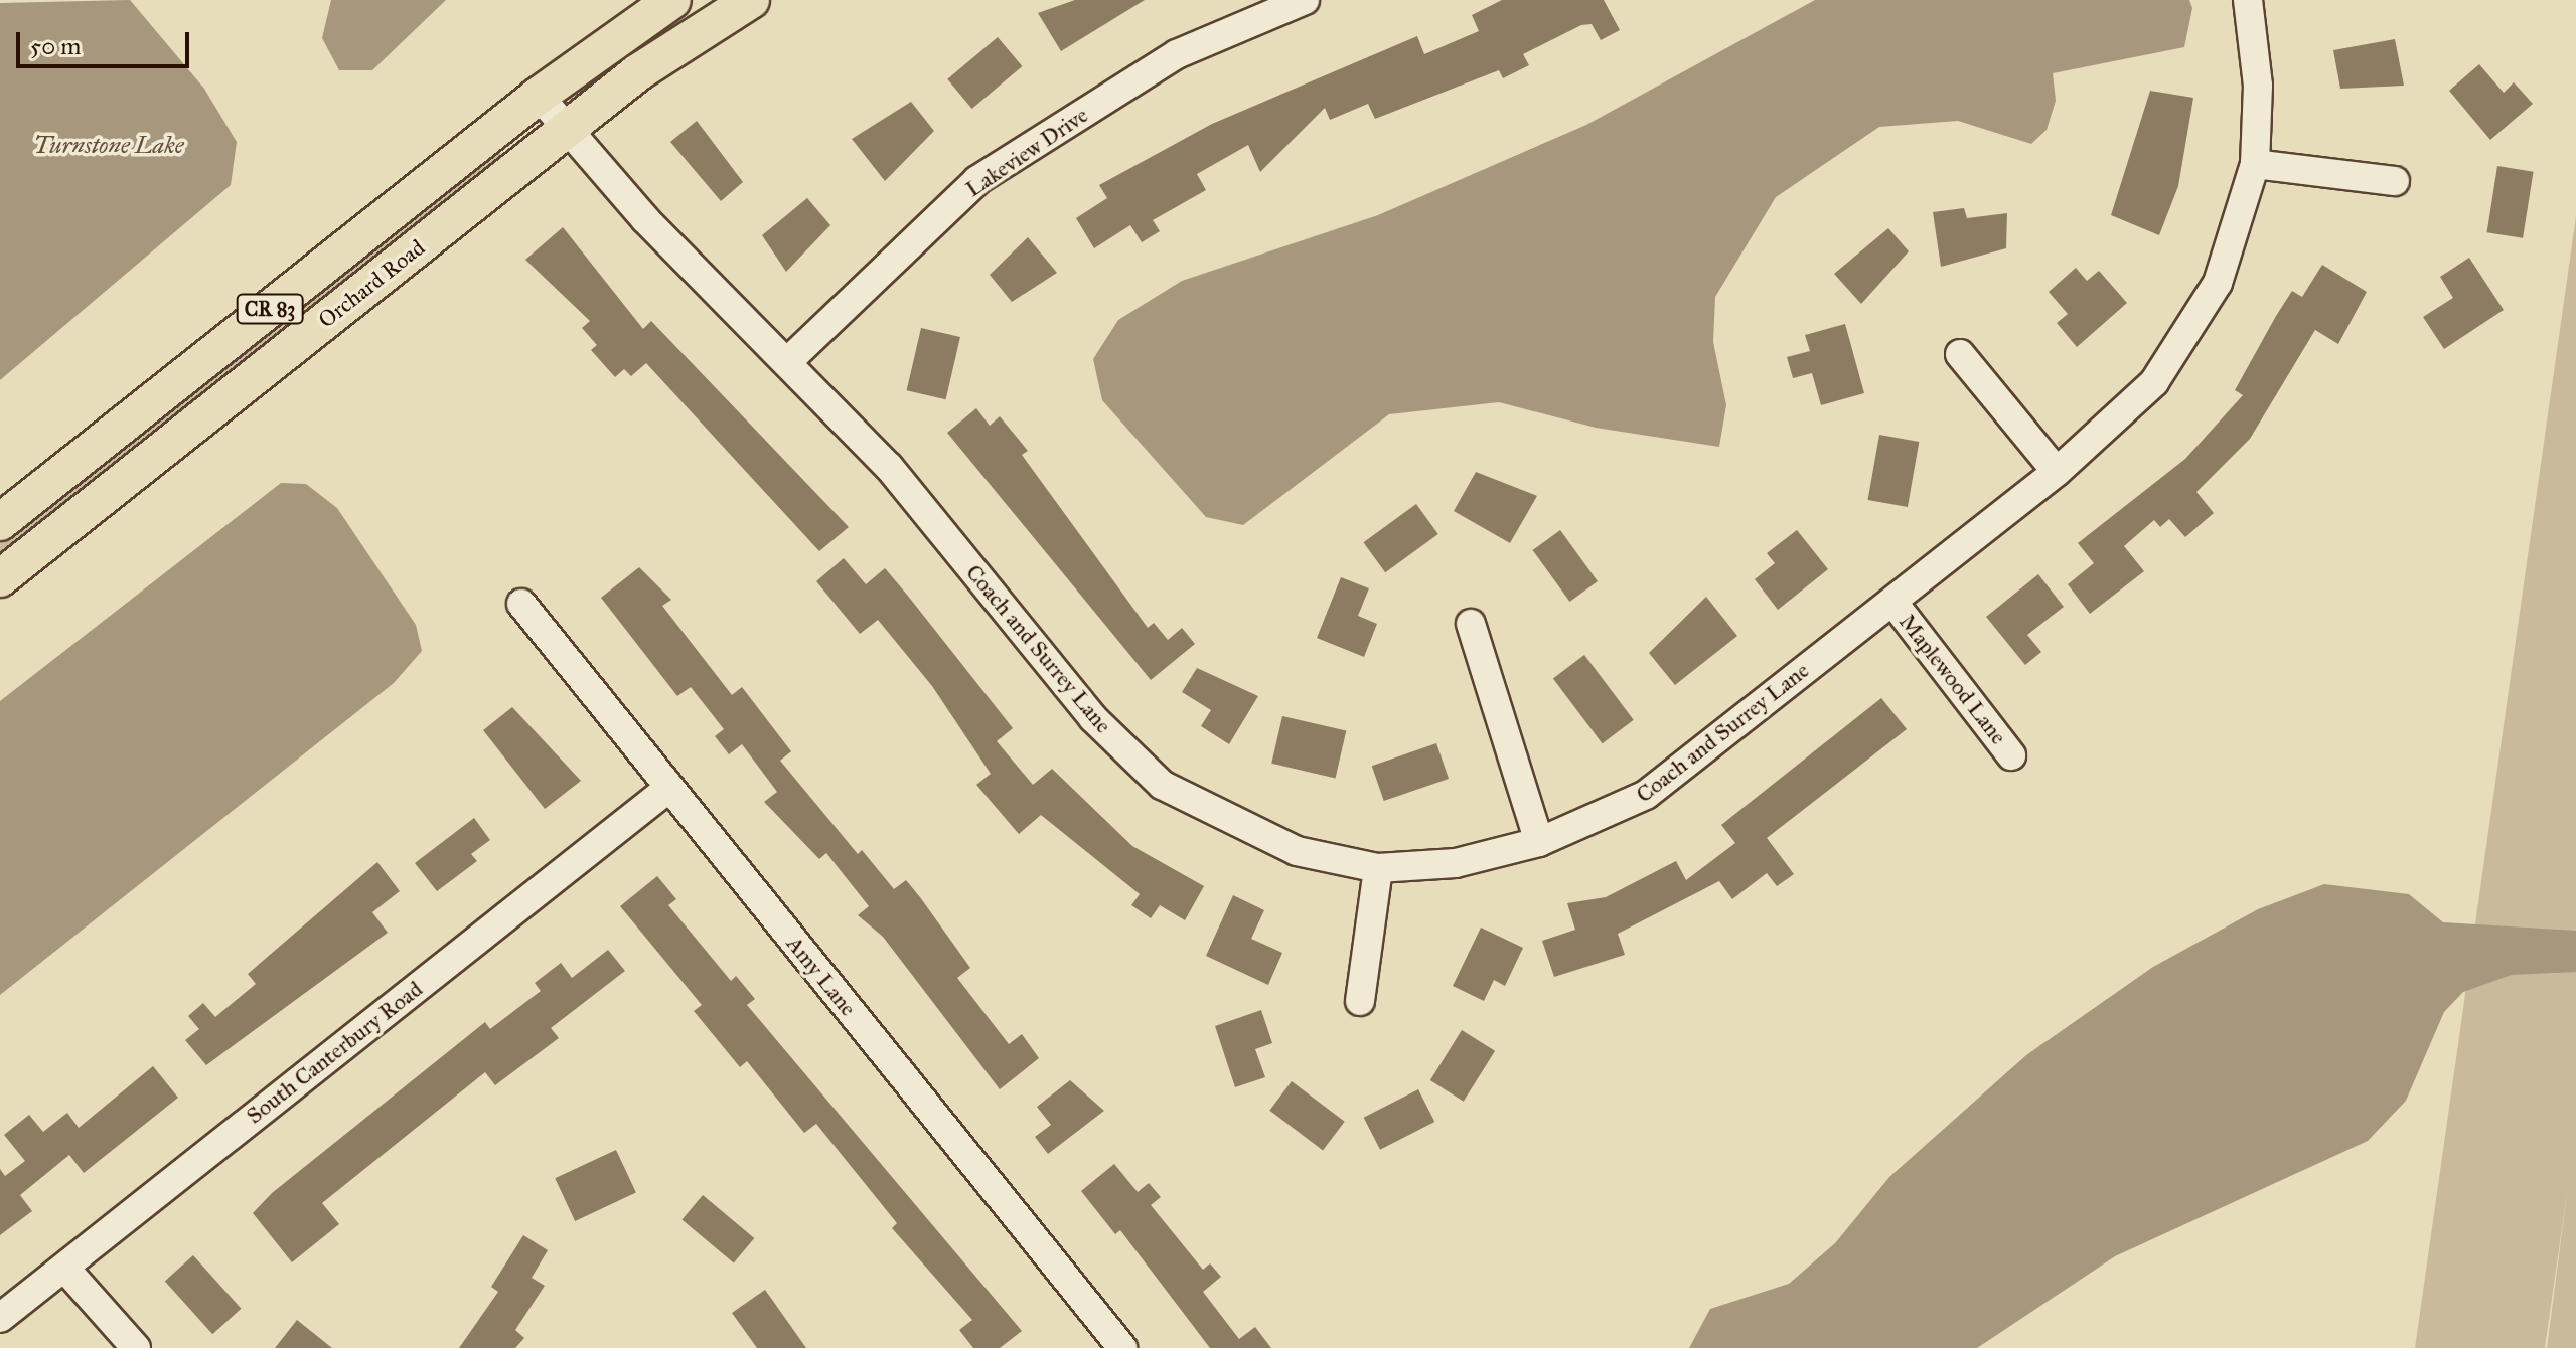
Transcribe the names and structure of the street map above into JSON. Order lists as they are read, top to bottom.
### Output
{
  "streets": {
    "main road": ["Orchard Road", "CR 83"],
    "street": [
      "Lakeview Drive",
      "Coach and Surrey Lane",
      "Maplewood Lane",
      "Amy Lane",
      "South Canterbury Road"
    ]
  },
  "crossings": [
    ["Lakeview Drive", "Coach and Surrey Lane"],
    ["Orchard Road", "Coach and Surrey Lane"],
    ["Coach and Surrey Lane", "Maplewood Lane"],
    ["Amy Lane", "South Canterbury Road"]
  ],
  "water": ["Turnstone Lake"],
  "scale_bar": "50 m"
}
